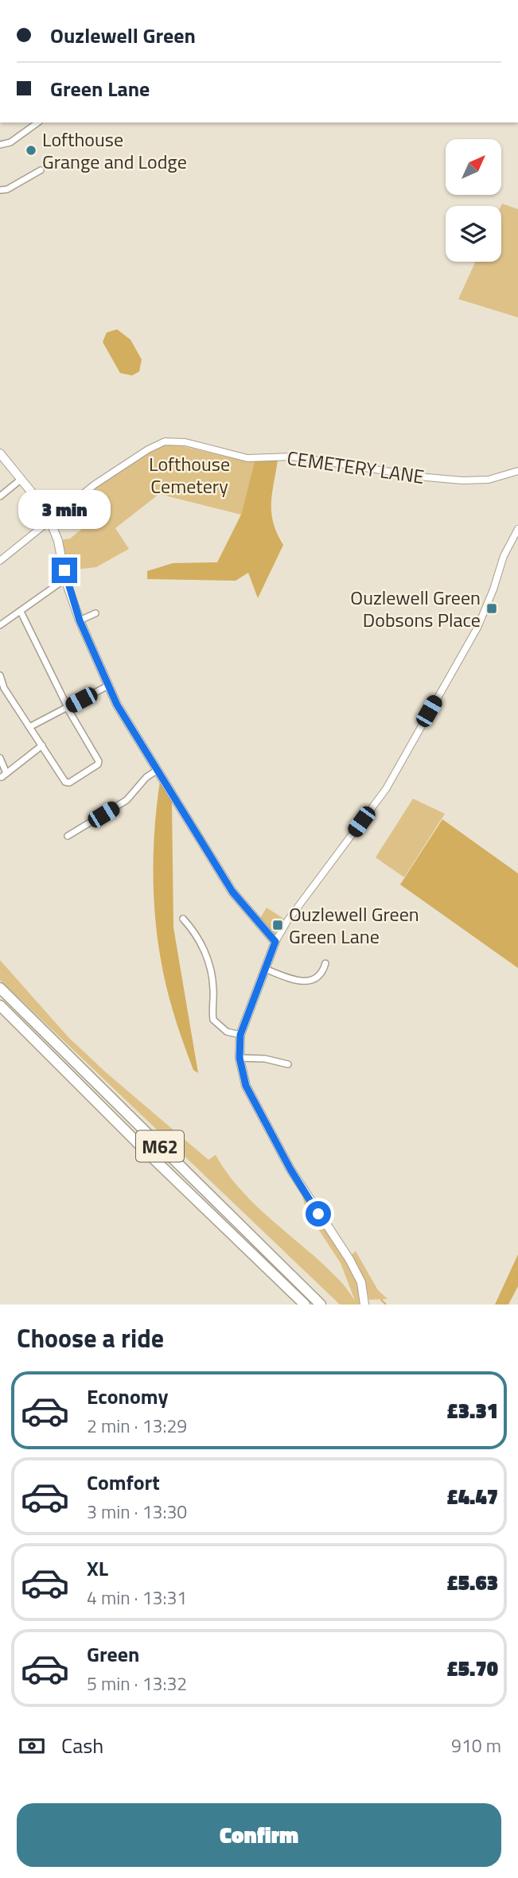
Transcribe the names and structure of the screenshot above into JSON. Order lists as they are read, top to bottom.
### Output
{
  "streets": {
    "highway": ["M62"],
    "street": ["CEMETERY LANE"]
  },
  "parks": ["Lofthouse Cemetery"],
  "places": {
    "other": ["Lofthouse Grange and Lodge"],
    "transit": ["Ouzlewell Green Dobsons Place", "Ouzlewell Green Green Lane"]
  },
  "north": "top right",
  "page": {
    "banner": ["Ouzlewell Green", "Green Lane"],
    "bubble": "3 min",
    "heading": "Choose a ride",
    "list": [
      {
        "name": "Economy",
        "note": "2 min · 13:29",
        "value": "£3.31"
      },
      {
        "name": "Comfort",
        "note": "3 min · 13:30",
        "value": "£4.47"
      },
      {
        "name": "XL",
        "note": "4 min · 13:31",
        "value": "£5.63"
      },
      {
        "name": "Green",
        "note": "5 min · 13:32",
        "value": "£5.70"
      }
    ],
    "pay": ["Cash", "910 m"],
    "buttons": "Confirm"
  }
}
